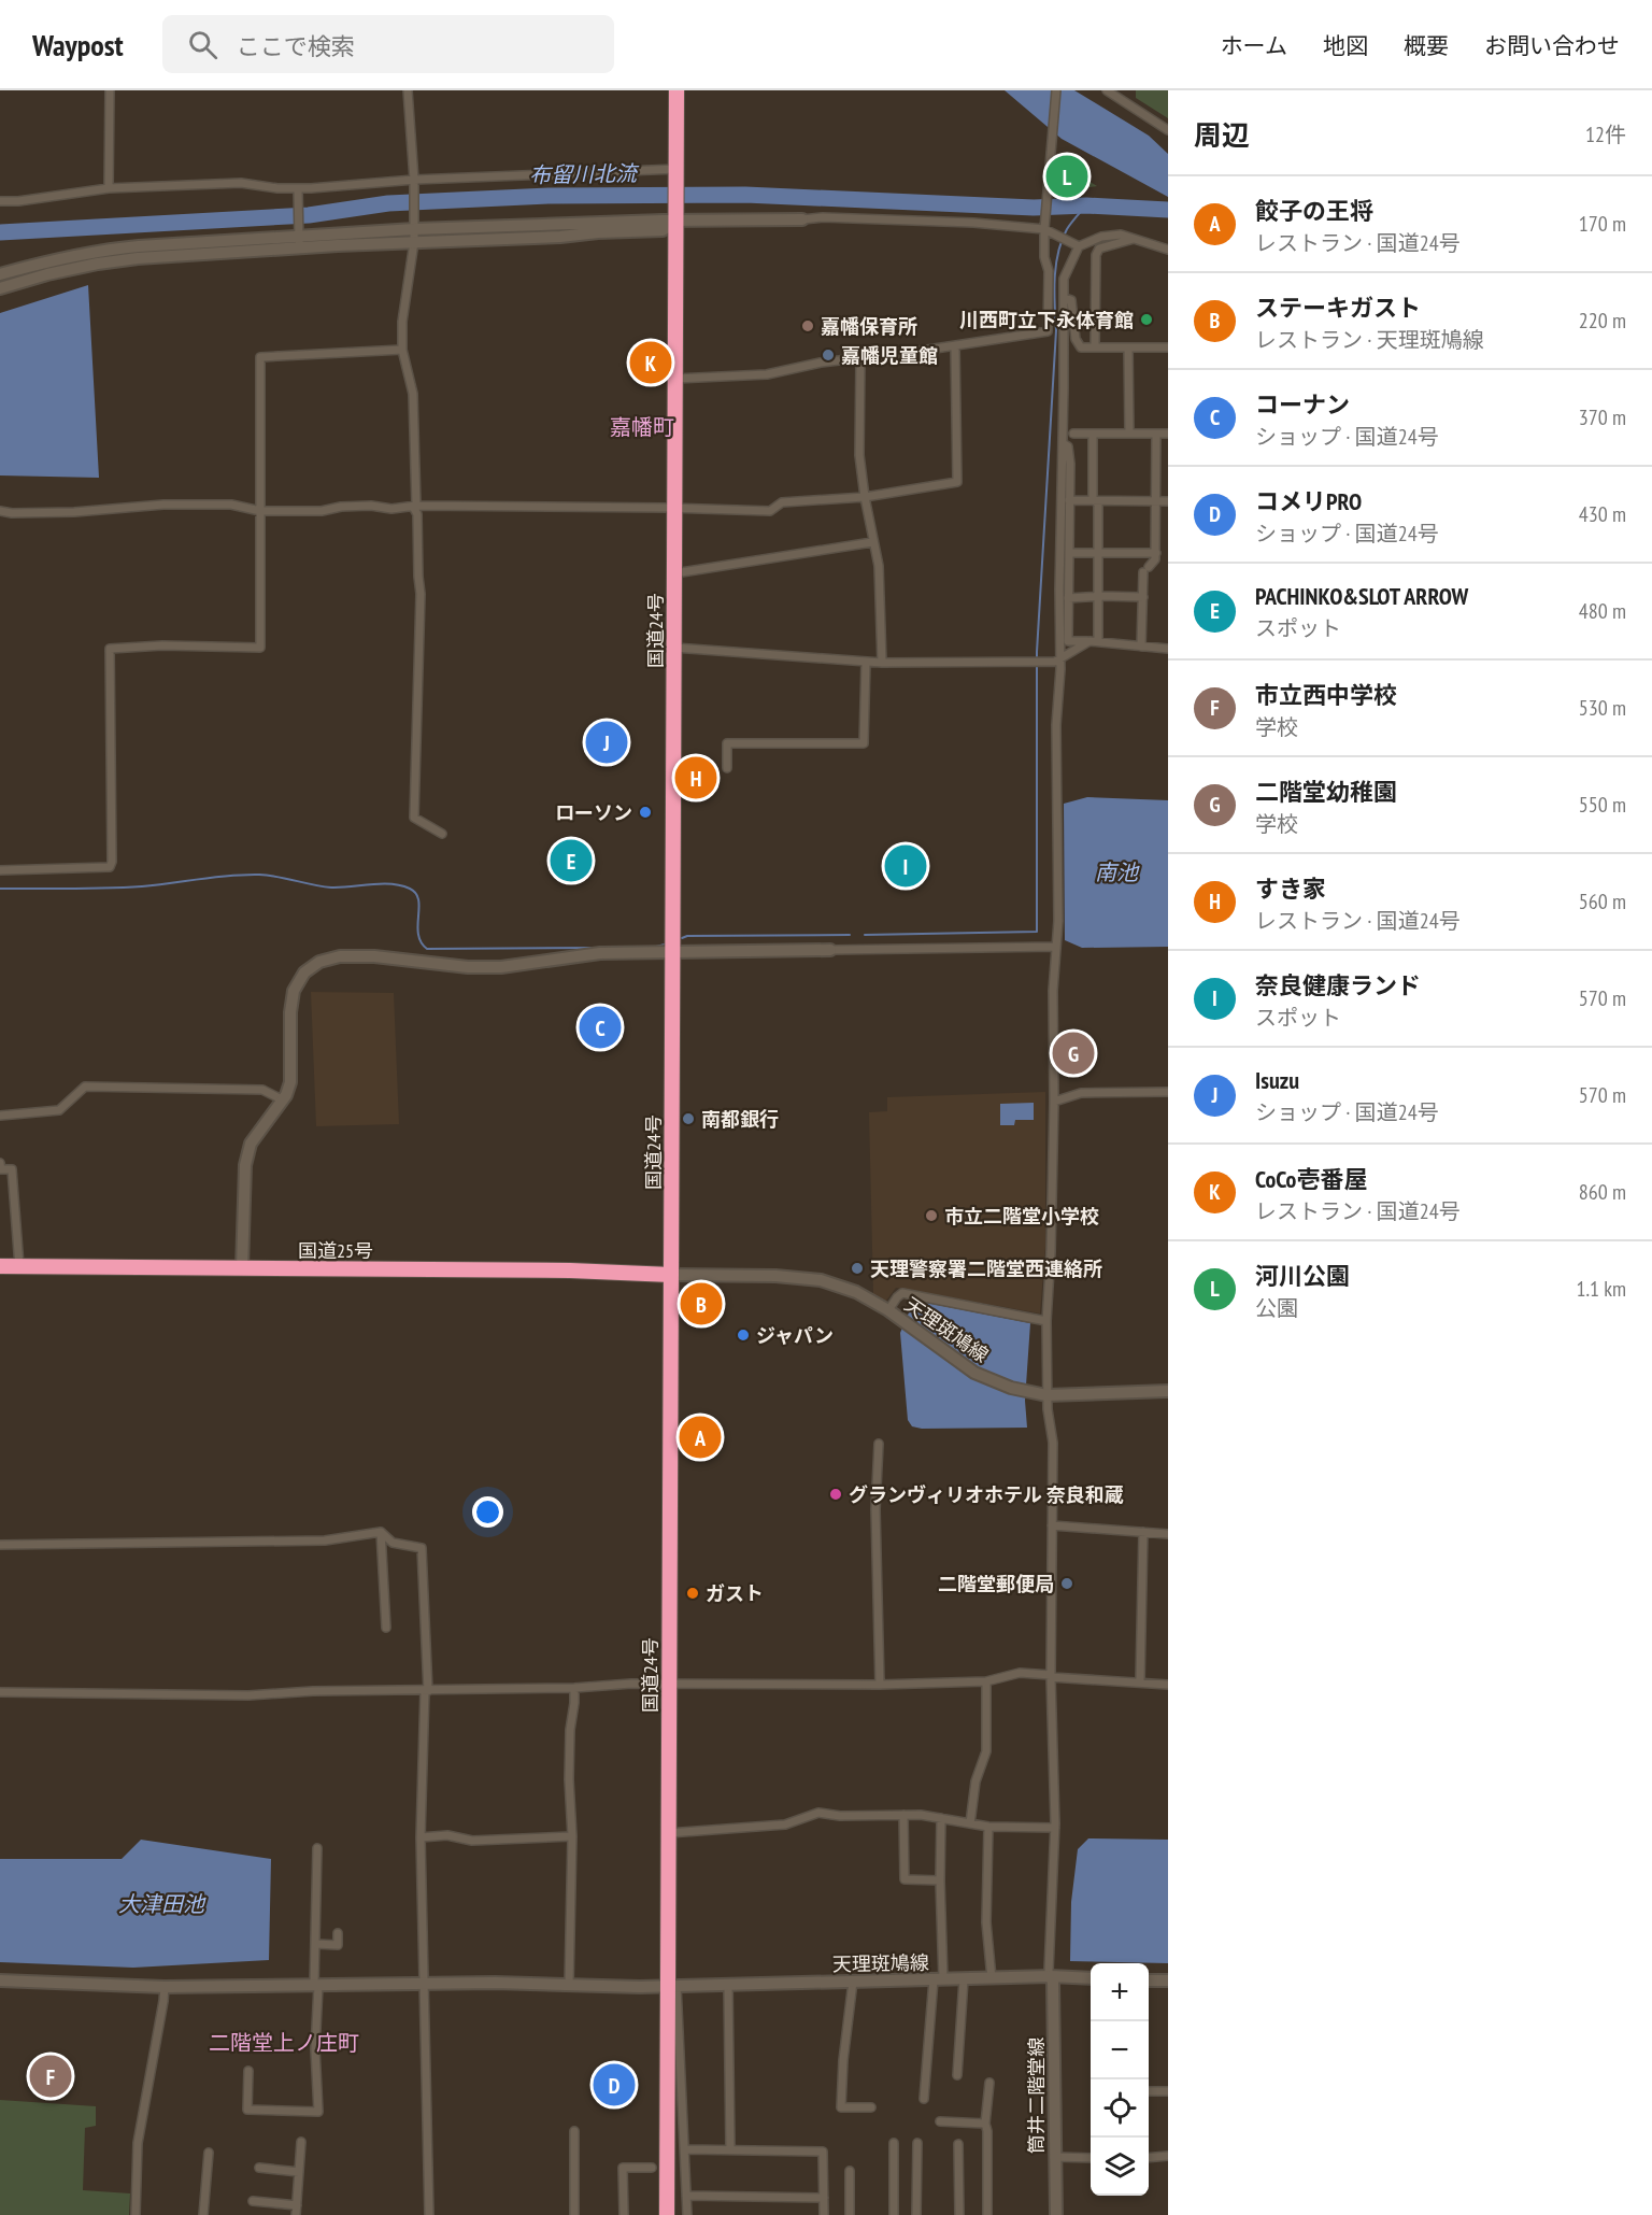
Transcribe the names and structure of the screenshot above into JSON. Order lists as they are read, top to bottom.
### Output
{
  "streets": {
    "highway": ["国道24号", "国道25号"],
    "street": ["天理斑鳩線", "筒井二階堂線"]
  },
  "crossings": [
    ["国道24号", "国道25号"],
    ["国道24号", "天理斑鳩線"],
    ["国道25号", "天理斑鳩線"],
    ["天理斑鳩線", "筒井二階堂線"]
  ],
  "districts": ["嘉幡町", "二階堂上ノ庄町"],
  "water": ["布留川北流", "南池", "大津田池"],
  "places": [
    "川西町立下永体育館",
    "嘉幡保育所",
    "嘉幡児童館",
    "ローソン",
    "南都銀行",
    "市立二階堂小学校",
    "天理警察署二階堂西連絡所",
    "ジャパン",
    "グランヴィリオホテル 奈良和蔵",
    "二階堂郵便局",
    "ガスト"
  ],
  "page": {
    "header": "Waypost",
    "search": "ここで検索",
    "nav": [
      "ホーム",
      "地図",
      "概要",
      "お問い合わせ"
    ],
    "heading": ["周辺", "12件"],
    "pins": [
      "L",
      "K",
      "J",
      "H",
      "E",
      "I",
      "C",
      "G",
      "B",
      "A",
      "F",
      "D"
    ],
    "list": [
      {
        "mark": "A",
        "name": "餃子の王将",
        "note": "レストラン · 国道24号",
        "value": "170 m"
      },
      {
        "mark": "B",
        "name": "ステーキガスト",
        "note": "レストラン · 天理斑鳩線",
        "value": "220 m"
      },
      {
        "mark": "C",
        "name": "コーナン",
        "note": "ショップ · 国道24号",
        "value": "370 m"
      },
      {
        "mark": "D",
        "name": "コメリPRO",
        "note": "ショップ · 国道24号",
        "value": "430 m"
      },
      {
        "mark": "E",
        "name": "PACHINKO&SLOT ARROW",
        "note": "スポット",
        "value": "480 m"
      },
      {
        "mark": "F",
        "name": "市立西中学校",
        "note": "学校",
        "value": "530 m"
      },
      {
        "mark": "G",
        "name": "二階堂幼稚園",
        "note": "学校",
        "value": "550 m"
      },
      {
        "mark": "H",
        "name": "すき家",
        "note": "レストラン · 国道24号",
        "value": "560 m"
      },
      {
        "mark": "I",
        "name": "奈良健康ランド",
        "note": "スポット",
        "value": "570 m"
      },
      {
        "mark": "J",
        "name": "Isuzu",
        "note": "ショップ · 国道24号",
        "value": "570 m"
      },
      {
        "mark": "K",
        "name": "CoCo壱番屋",
        "note": "レストラン · 国道24号",
        "value": "860 m"
      },
      {
        "mark": "L",
        "name": "河川公園",
        "note": "公園",
        "value": "1.1 km"
      }
    ],
    "map_buttons": ["+", "−"]
  }
}
